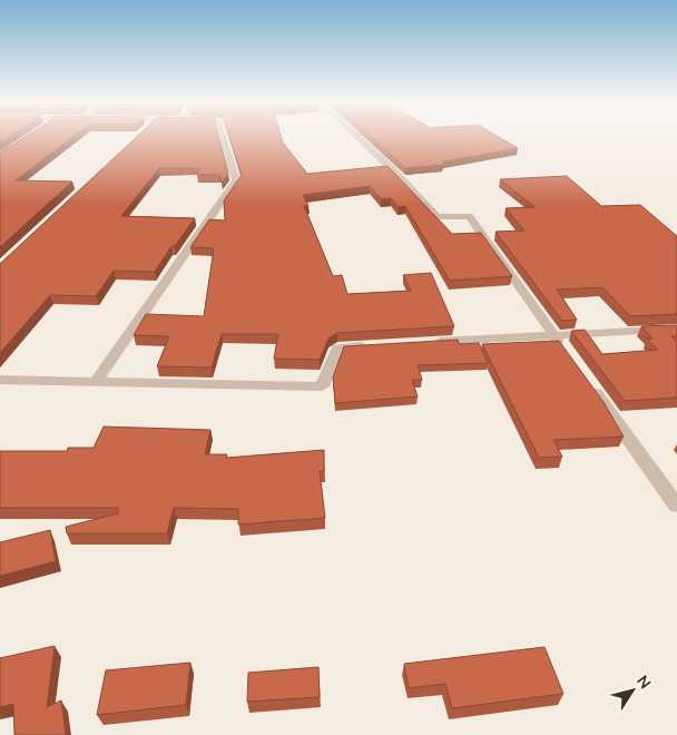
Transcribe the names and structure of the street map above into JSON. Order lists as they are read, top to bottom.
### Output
{
  "north": "top right"
}
